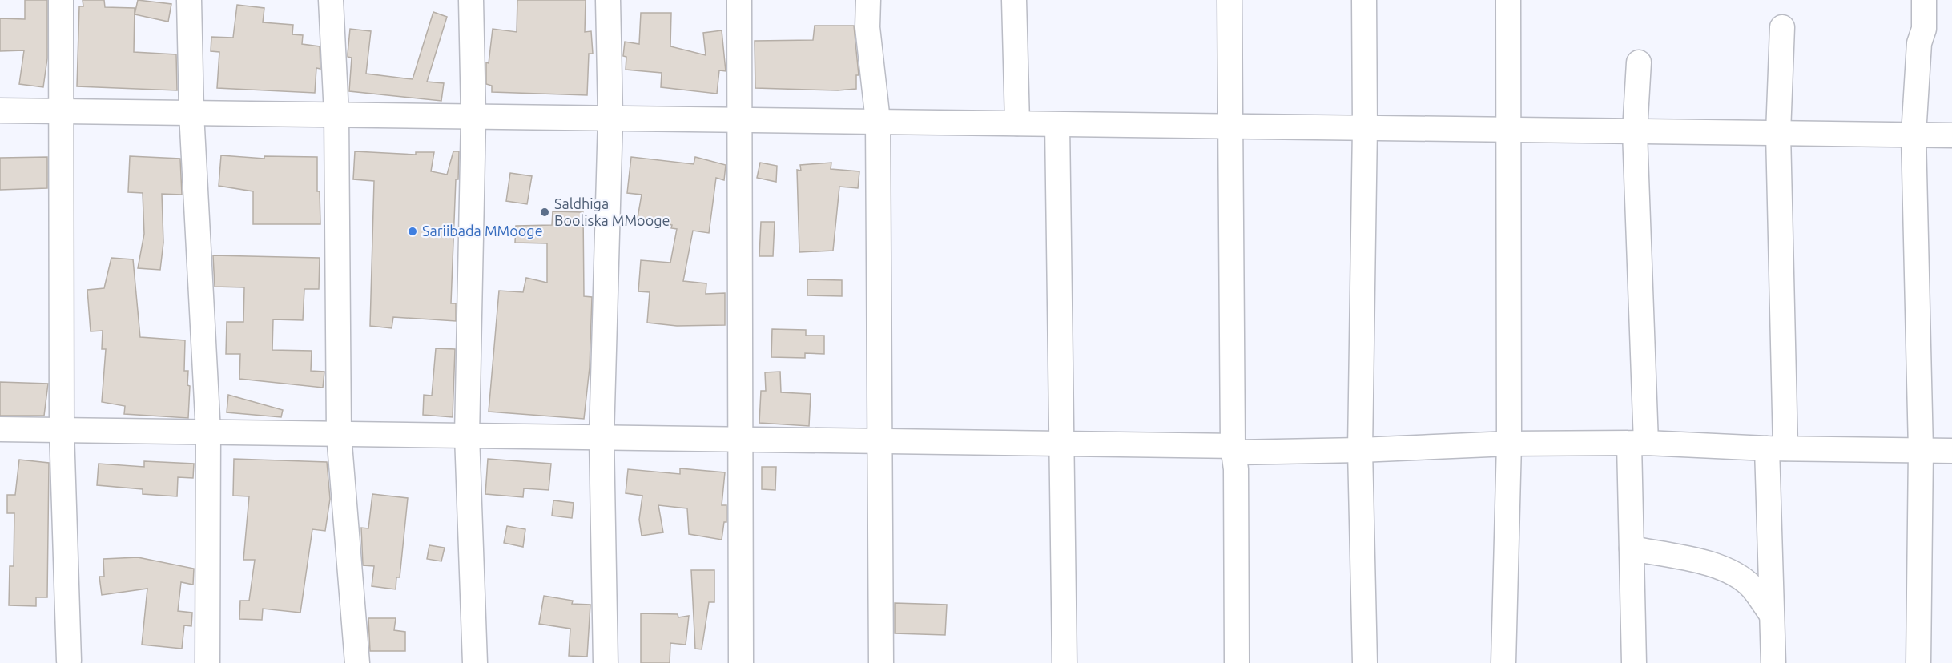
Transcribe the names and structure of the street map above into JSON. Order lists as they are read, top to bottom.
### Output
{
  "places": ["Saldhiga Booliska MMooge", "Sariibada MMooge"]
}
